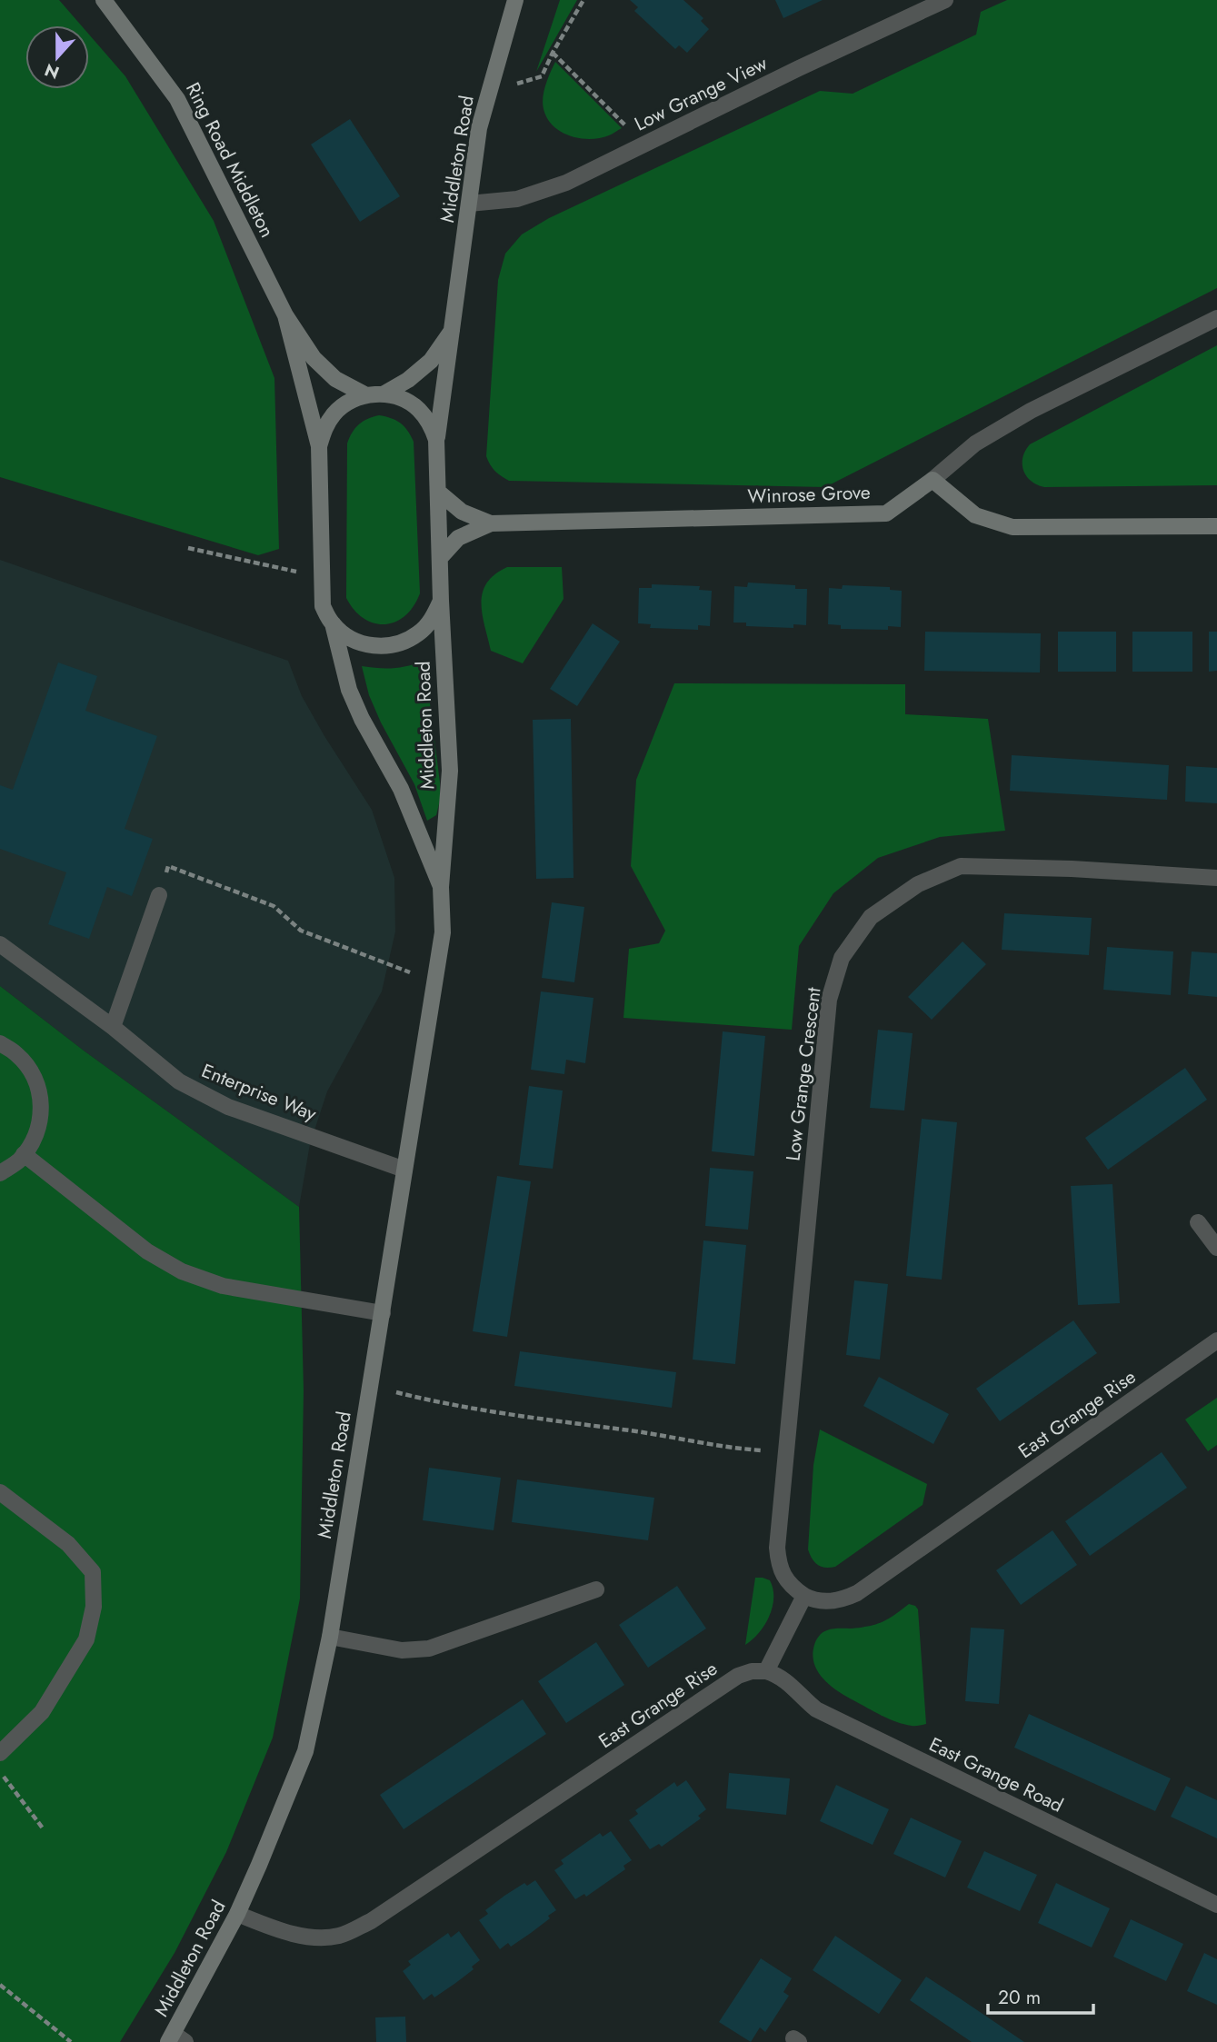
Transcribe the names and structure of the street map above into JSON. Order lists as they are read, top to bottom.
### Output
{
  "streets": {
    "street": [
      "Low Grange View",
      "Middleton Road",
      "Ring Road Middleton",
      "Winrose Grove",
      "Low Grange Crescent",
      "Enterprise Way",
      "East Grange Rise",
      "East Grange Road"
    ]
  },
  "crossings": [
    ["Low Grange View", "Middleton Road"],
    ["Middleton Road", "Ring Road Middleton"],
    ["Middleton Road", "Winrose Grove"],
    ["Middleton Road", "Enterprise Way"],
    ["Middleton Road", "East Grange Rise"],
    ["Low Grange Crescent", "East Grange Rise"],
    ["East Grange Rise", "East Grange Road"]
  ],
  "scale_bar": "20 m",
  "north": "bottom"
}
